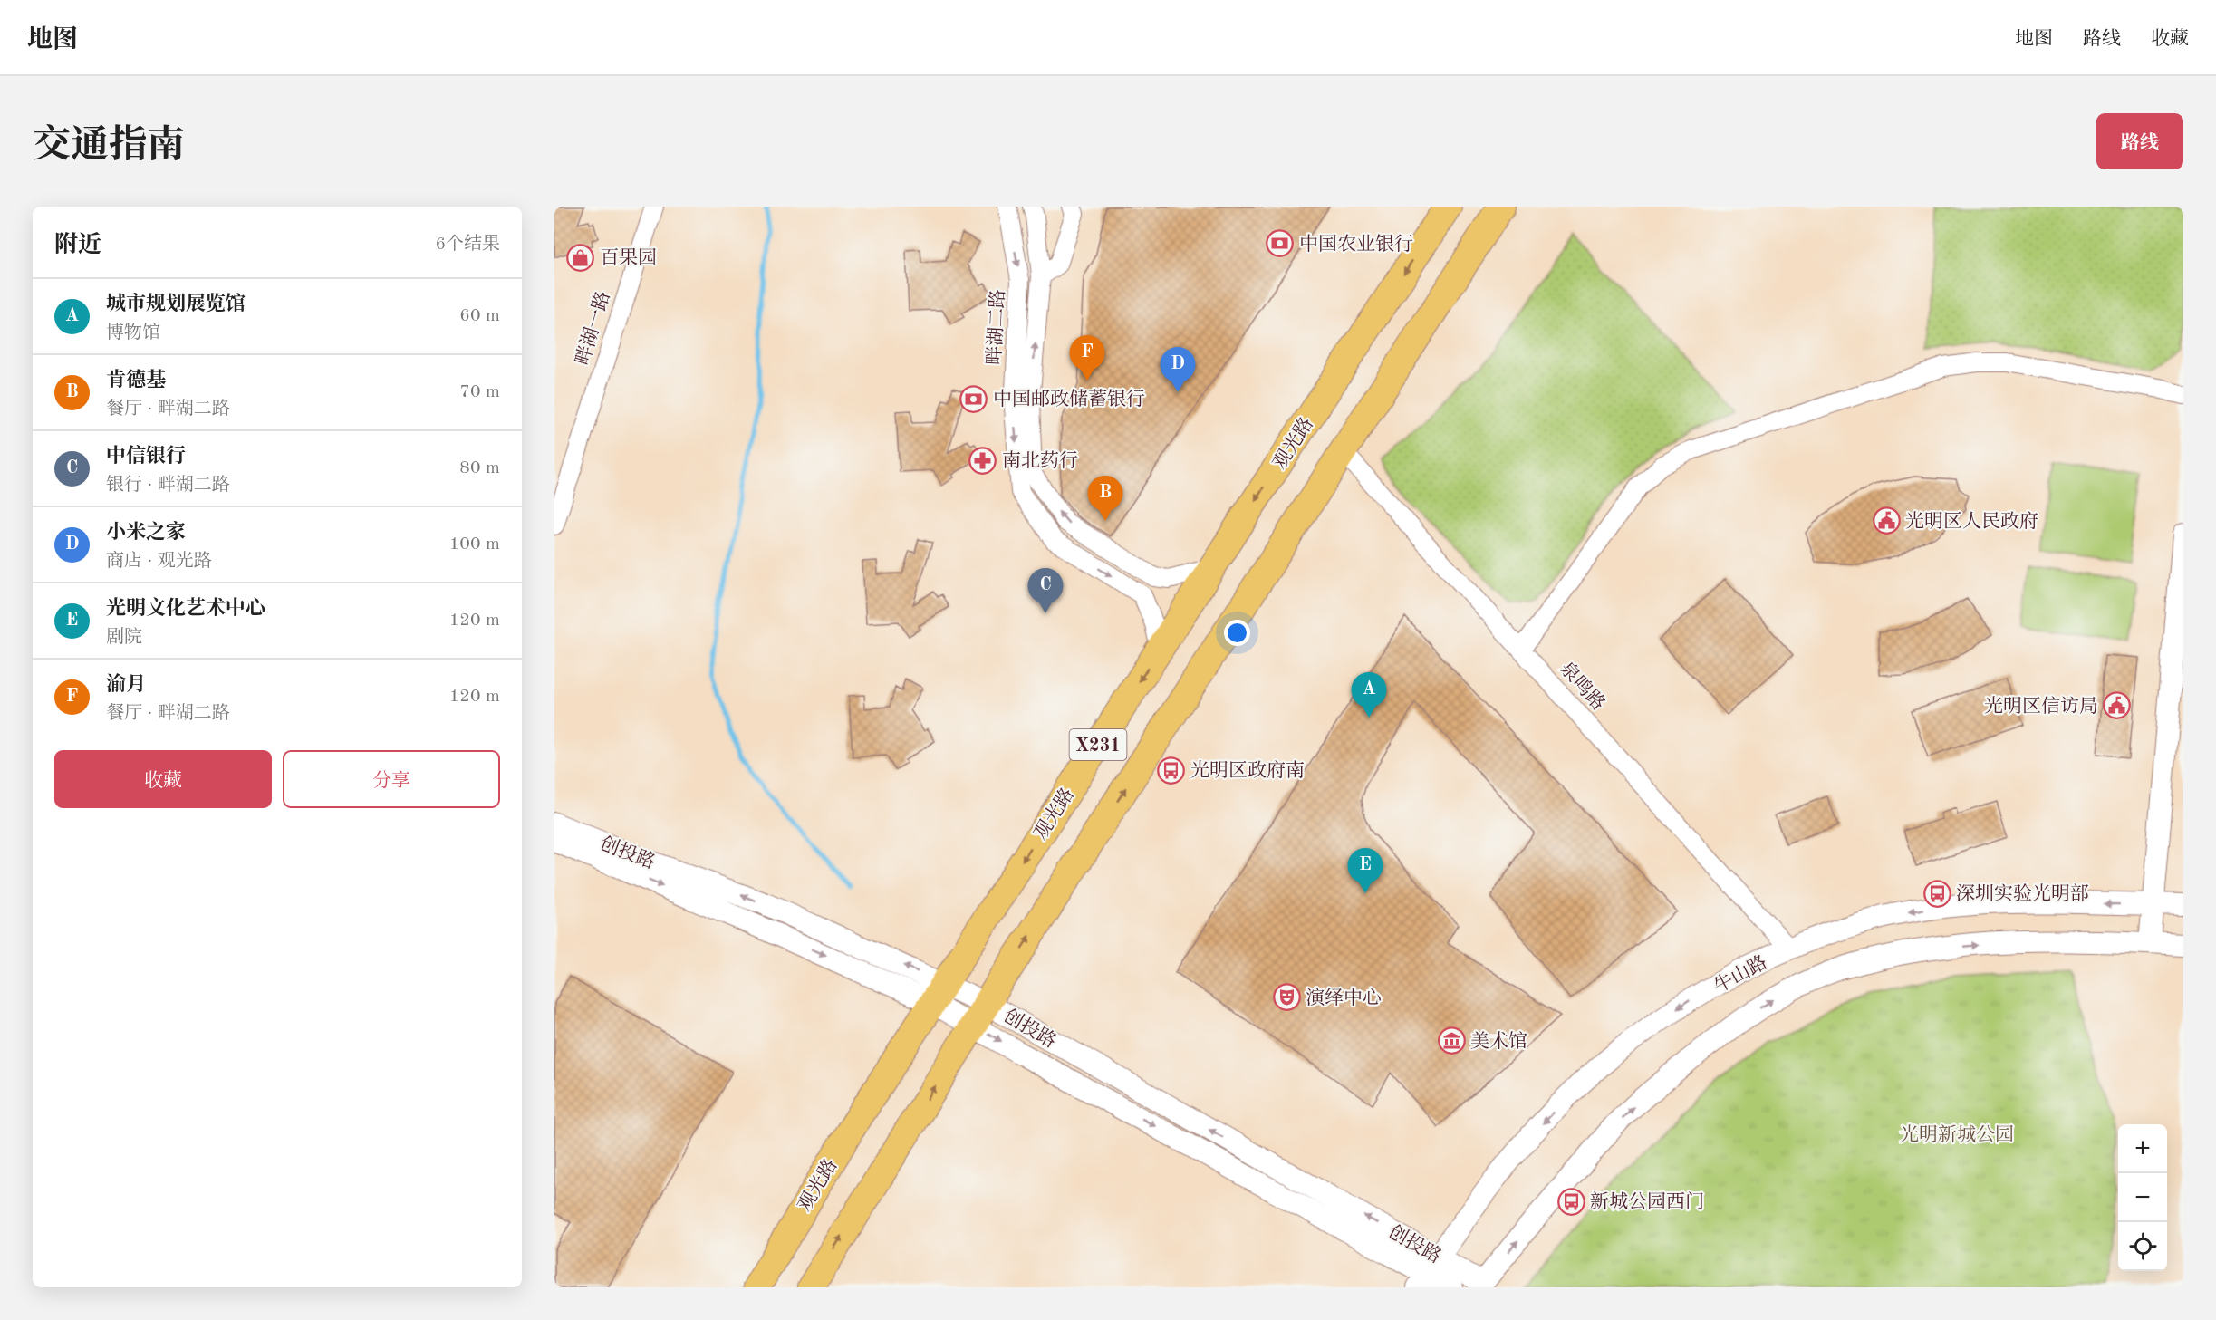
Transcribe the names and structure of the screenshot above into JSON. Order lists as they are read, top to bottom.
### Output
{
  "streets": {
    "main road": ["观光路", "X231"],
    "street": [
      "畔湖二路",
      "畔湖一路",
      "泉鸣路",
      "创投路",
      "牛山路"
    ]
  },
  "crossings": [
    ["畔湖二路", "观光路"],
    ["观光路", "创投路"],
    ["泉鸣路", "X231"],
    ["泉鸣路", "牛山路"],
    ["X231", "创投路"],
    ["创投路", "牛山路"]
  ],
  "parks": ["光明新城公园"],
  "places": {
    "bank": ["中国农业银行", "中国邮政储蓄银行"],
    "shop": ["百果园"],
    "pharmacy": ["南北药行"],
    "public building": ["光明区人民政府", "光明区信访局"],
    "bus stop": ["光明区政府南", "深圳实验光明部", "新城公园西门"],
    "theatre": ["演绎中心"],
    "museum": ["美术馆"]
  },
  "page": {
    "header": "地图",
    "nav": ["地图", "路线", "收藏"],
    "title": "交通指南",
    "buttons": [
      "路线",
      ["收藏", "分享"]
    ],
    "heading": ["附近", "6个结果"],
    "list": [
      {
        "mark": "A",
        "name": "城市规划展览馆",
        "note": "博物馆",
        "value": "60 m"
      },
      {
        "mark": "B",
        "name": "肯德基",
        "note": "餐厅 · 畔湖二路",
        "value": "70 m"
      },
      {
        "mark": "C",
        "name": "中信银行",
        "note": "银行 · 畔湖二路",
        "value": "80 m"
      },
      {
        "mark": "D",
        "name": "小米之家",
        "note": "商店 · 观光路",
        "value": "100 m"
      },
      {
        "mark": "E",
        "name": "光明文化艺术中心",
        "note": "剧院",
        "value": "120 m"
      },
      {
        "mark": "F",
        "name": "渝月",
        "note": "餐厅 · 畔湖二路",
        "value": "120 m"
      }
    ],
    "pins": [
      "F",
      "D",
      "B",
      "C",
      "A",
      "E"
    ],
    "map_buttons": ["+", "−"]
  }
}
